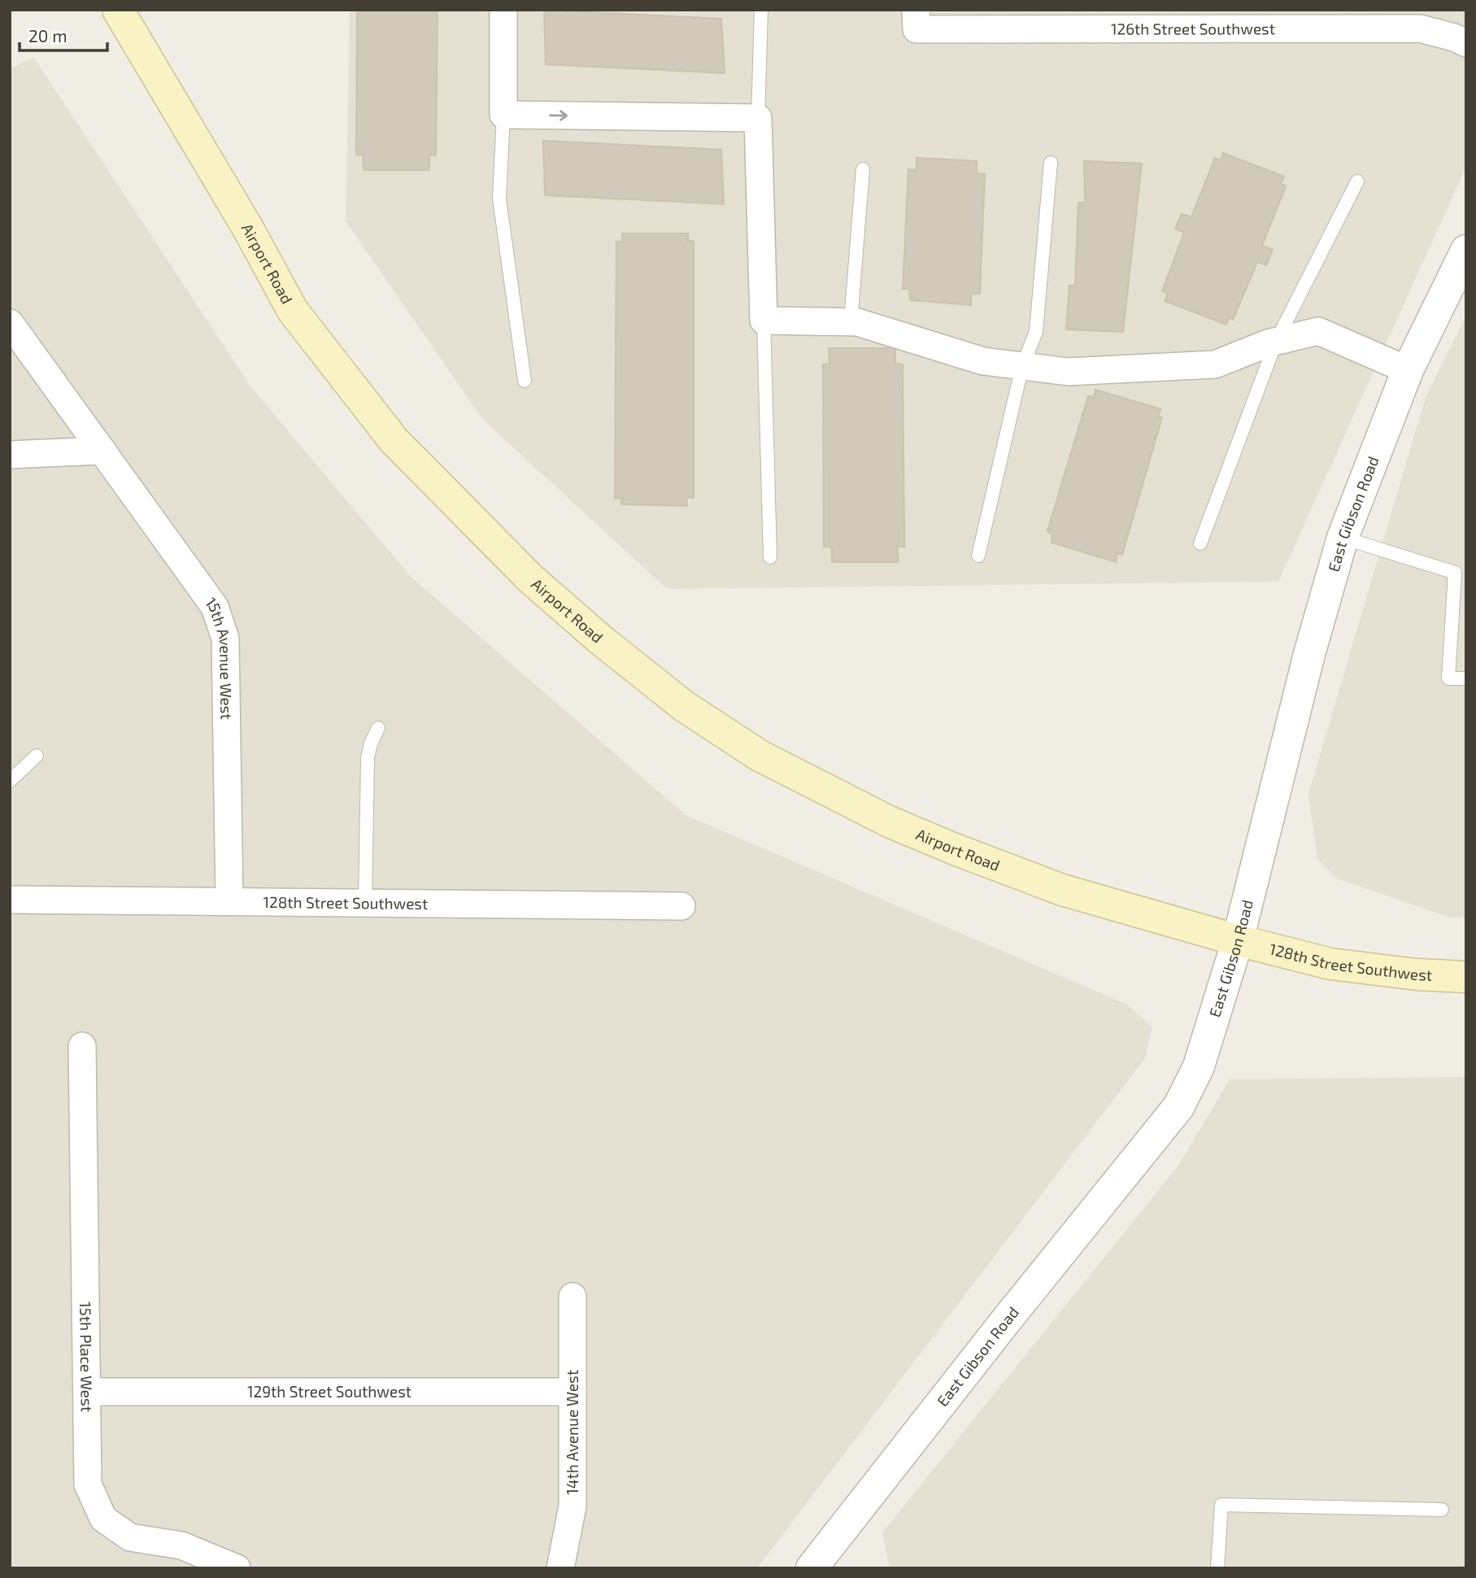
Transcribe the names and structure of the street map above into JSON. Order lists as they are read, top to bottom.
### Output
{
  "streets": {
    "main road": ["Airport Road", "128th Street Southwest"],
    "street": [
      "126th Street Southwest",
      "East Gibson Road",
      "15th Avenue West",
      "15th Place West",
      "129th Street Southwest",
      "14th Avenue West"
    ]
  },
  "crossings": [
    ["Airport Road", "East Gibson Road"],
    ["Airport Road", "128th Street Southwest"],
    ["East Gibson Road", "128th Street Southwest"],
    ["15th Avenue West", "128th Street Southwest"],
    ["15th Place West", "129th Street Southwest"],
    ["129th Street Southwest", "14th Avenue West"]
  ],
  "scale_bar": "20 m"
}
